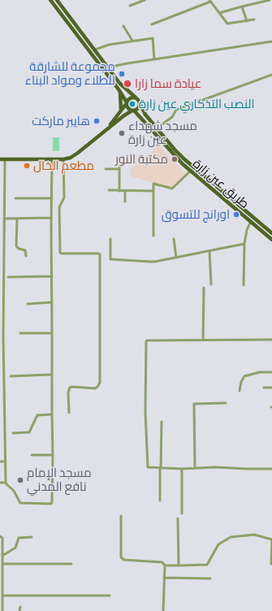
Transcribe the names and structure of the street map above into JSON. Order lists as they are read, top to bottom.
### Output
{
  "streets": {
    "main road": ["طريق عين زارة"]
  },
  "places": [
    "مجموعة للشارقة للطلاء ومواد البناء",
    "عيادة سما زارا",
    "النصب التذكاري عين زارة",
    "هايبر ماركت",
    "مسجد شهداء عين زارة",
    "مكتبة النور",
    "مطعم الخال",
    "اورانج للتسوق",
    "مسجد الإمام نافع المدني"
  ]
}
